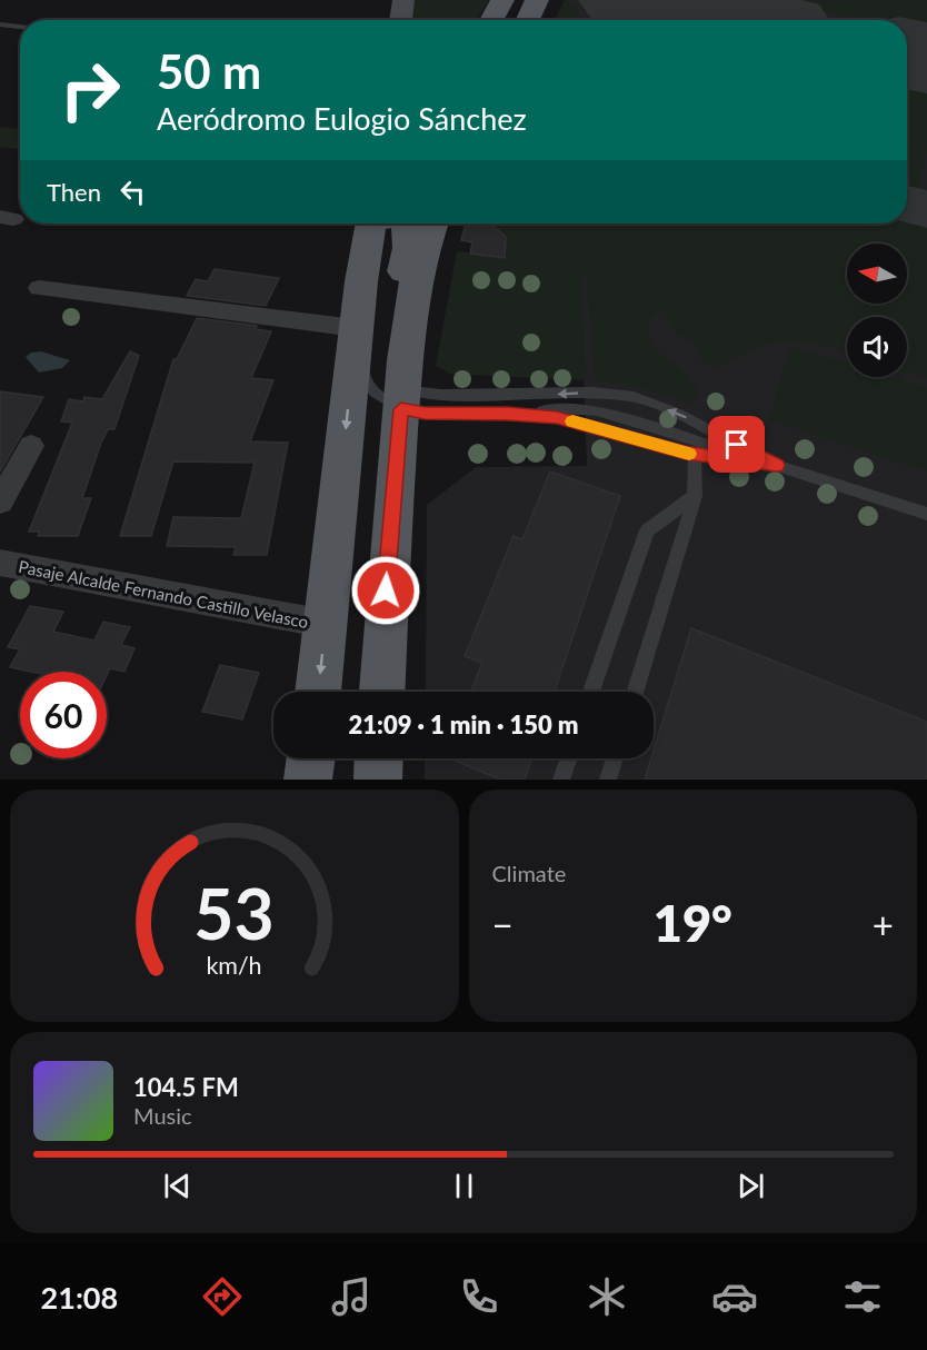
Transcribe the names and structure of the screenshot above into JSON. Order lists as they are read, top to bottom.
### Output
{
  "streets": {
    "street": ["Pasaje Alcalde Fernando Castillo Velasco"]
  },
  "north": "left",
  "page": {
    "turn": ["50 m", "Aeródromo Eulogio Sánchez"],
    "then": "Then",
    "limit": "60",
    "trip": "21:09 · 1 min · 150 m",
    "tile": "Climate",
    "heat": ["−", "19°", "+"],
    "song": ["104.5 FM", "Music"],
    "tabs": "21:08",
    "gauge": ["53", "km/h"]
  }
}
